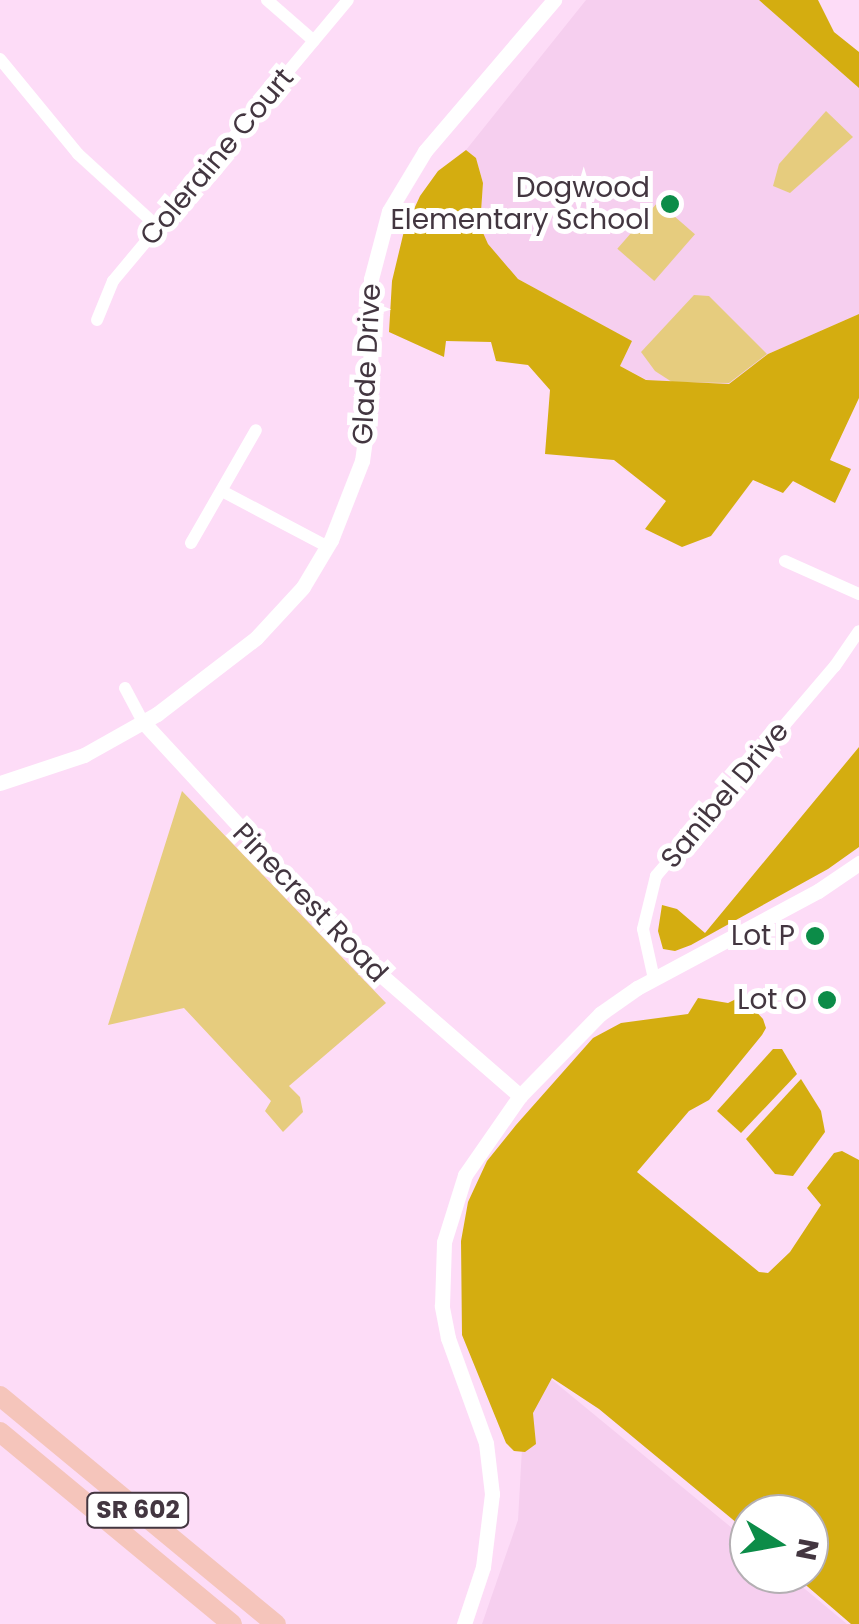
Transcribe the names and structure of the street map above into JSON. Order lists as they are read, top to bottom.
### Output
{
  "streets": {
    "main road": ["SR 602"],
    "street": [
      "Coleraine Court",
      "Glade Drive",
      "Sanibel Drive",
      "Pinecrest Road"
    ]
  },
  "crossings": [
    ["Glade Drive", "Pinecrest Road"]
  ],
  "places": ["Dogwood Elementary School", "Lot P", "Lot O"],
  "north": "right"
}
